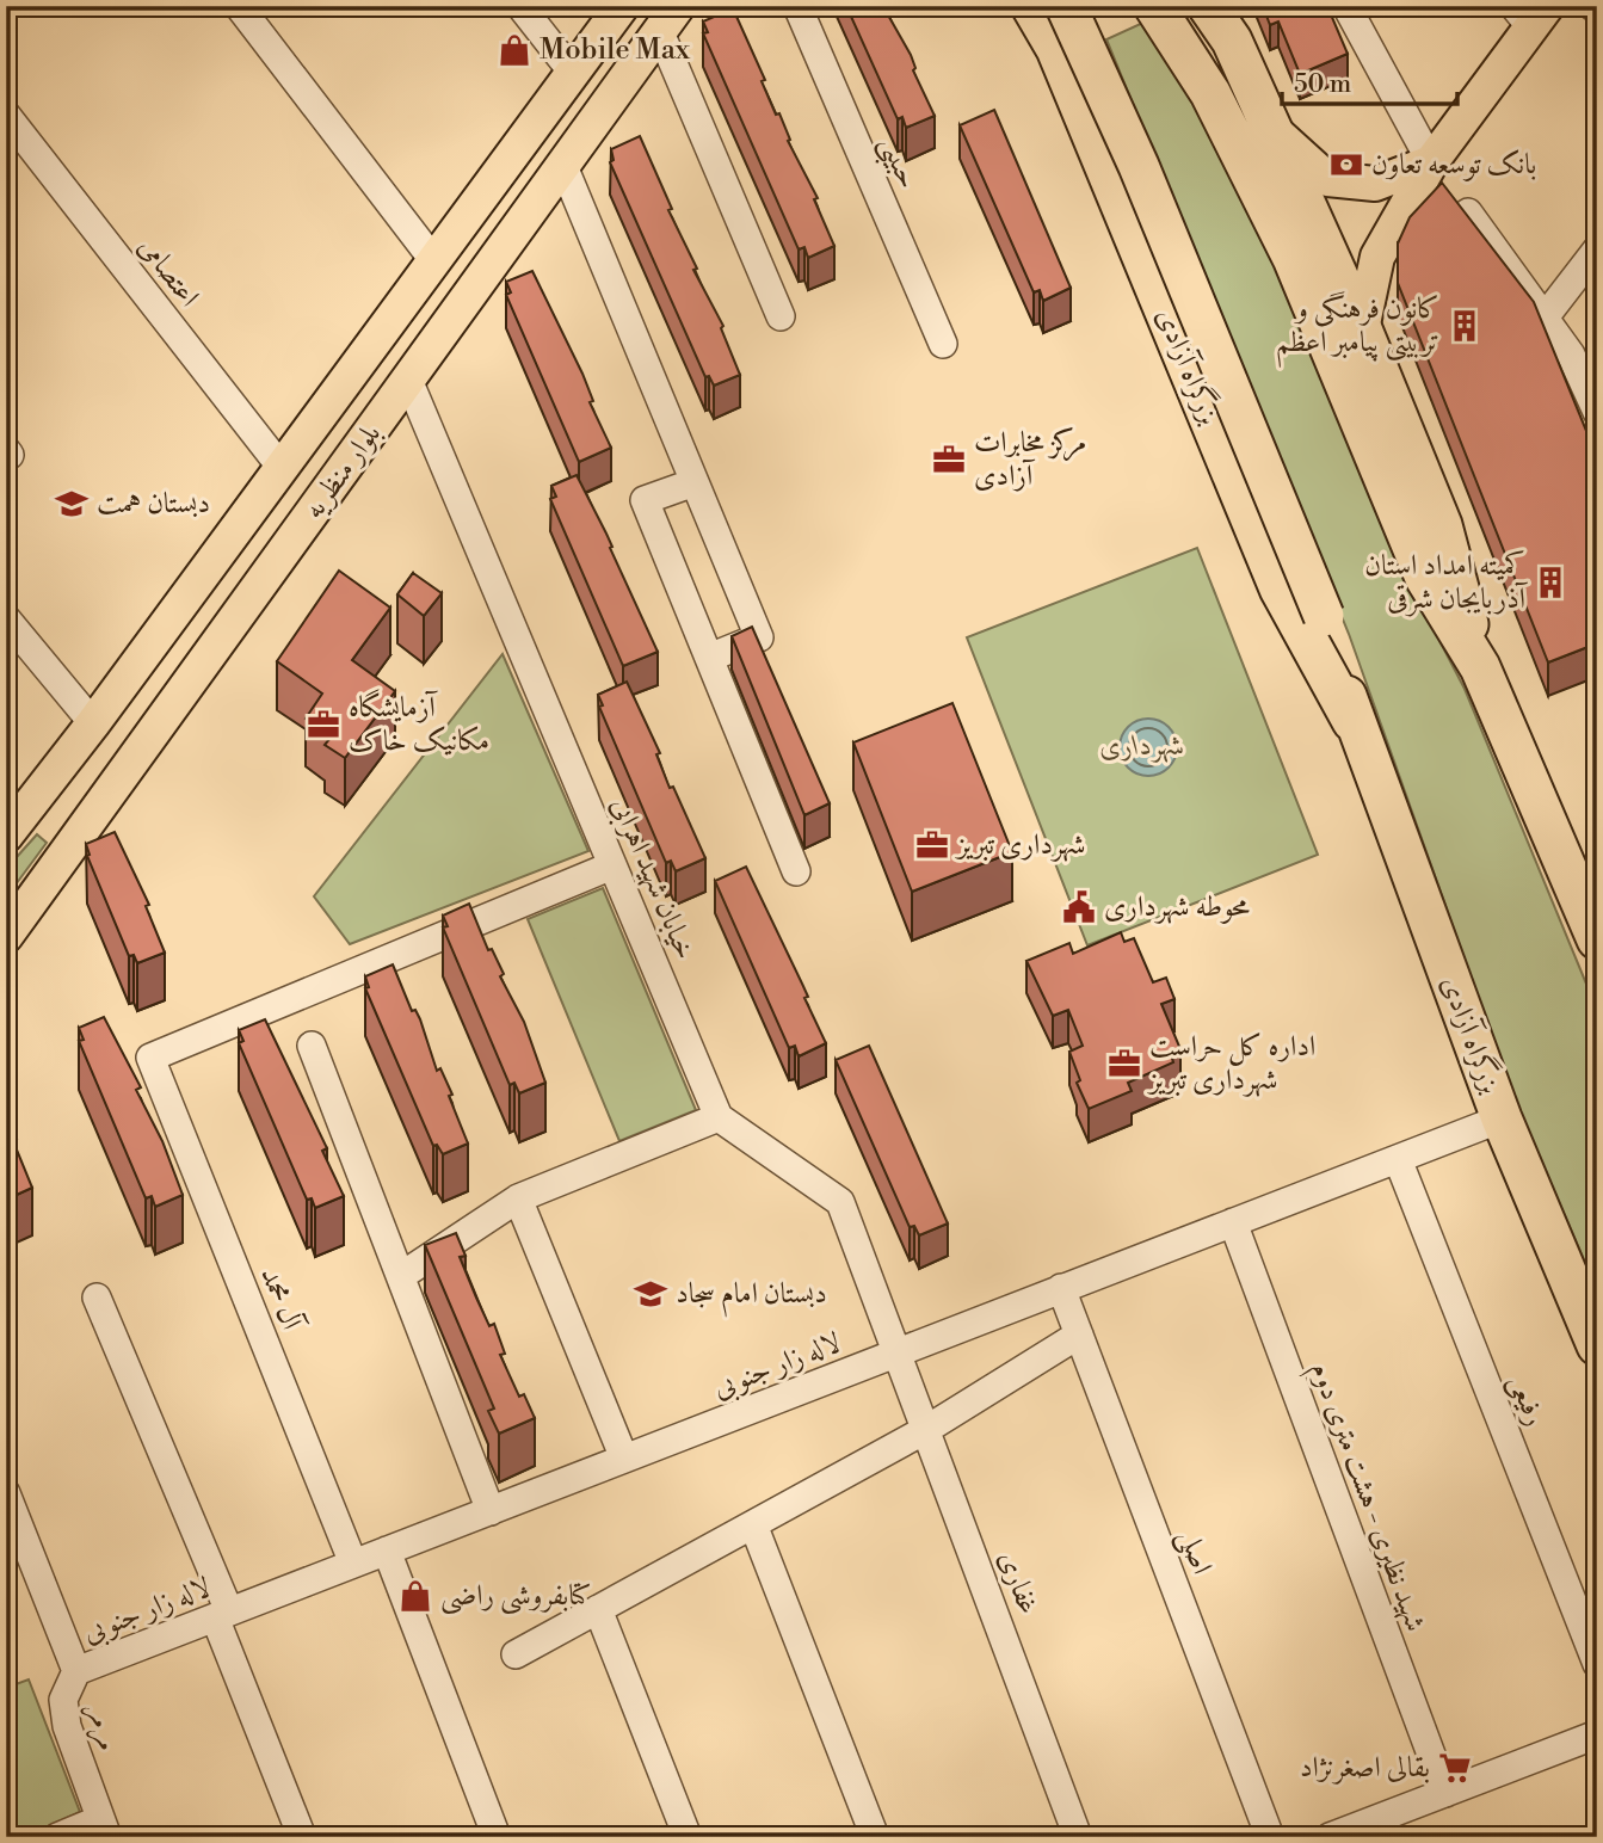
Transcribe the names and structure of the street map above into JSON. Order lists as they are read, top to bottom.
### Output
{
  "streets": {
    "highway": ["بزرگراه آزادی"],
    "main road": ["بلوار منظریه"],
    "street": [
      "حبیبی",
      "اعتصامی",
      "خیابان شهید اهرابی",
      "آل محمد",
      "لاله زار جنوبی",
      "رفیعی",
      "شهید نظیری - هشت متری دوم",
      "اصلی",
      "غفاری",
      "مرمر"
    ]
  },
  "crossings": [
    ["اعتصامی", "بلوار منظریه"],
    ["بزرگراه آزادی", "لاله زار جنوبی"],
    ["بلوار منظریه", "خیابان شهید اهرابی"],
    ["خیابان شهید اهرابی", "آل محمد"],
    ["آل محمد", "لاله زار جنوبی"],
    ["لاله زار جنوبی", "رفیعی"],
    ["لاله زار جنوبی", "شهید نظیری - هشت متری دوم"],
    ["لاله زار جنوبی", "اصلی"],
    ["لاله زار جنوبی", "غفاری"],
    ["لاله زار جنوبی", "مرمر"]
  ],
  "parks": ["شهرداری"],
  "places": {
    "shop": ["Mobile Max", "کتابفروشی راضی"],
    "bank": ["بانک توسعه تعاون"],
    "building": ["کانون فرهنگی و تربیتی پیامبر اعظم", "کمیته امداد استان آذربایجان شرقی"],
    "office": [
      "مرکز مخابرات آزادی",
      "آزمایشگاه مکانیک خاک",
      "شهرداری تبریز",
      "اداره کل حراست شهرداری تبریز"
    ],
    "school or university": ["دبستان همت", "دبستان امام سجاد"],
    "public building": ["محوطه شهرداری"],
    "supermarket": ["بقالی اصغرنژاد"]
  },
  "scale_bar": "50 m"
}
